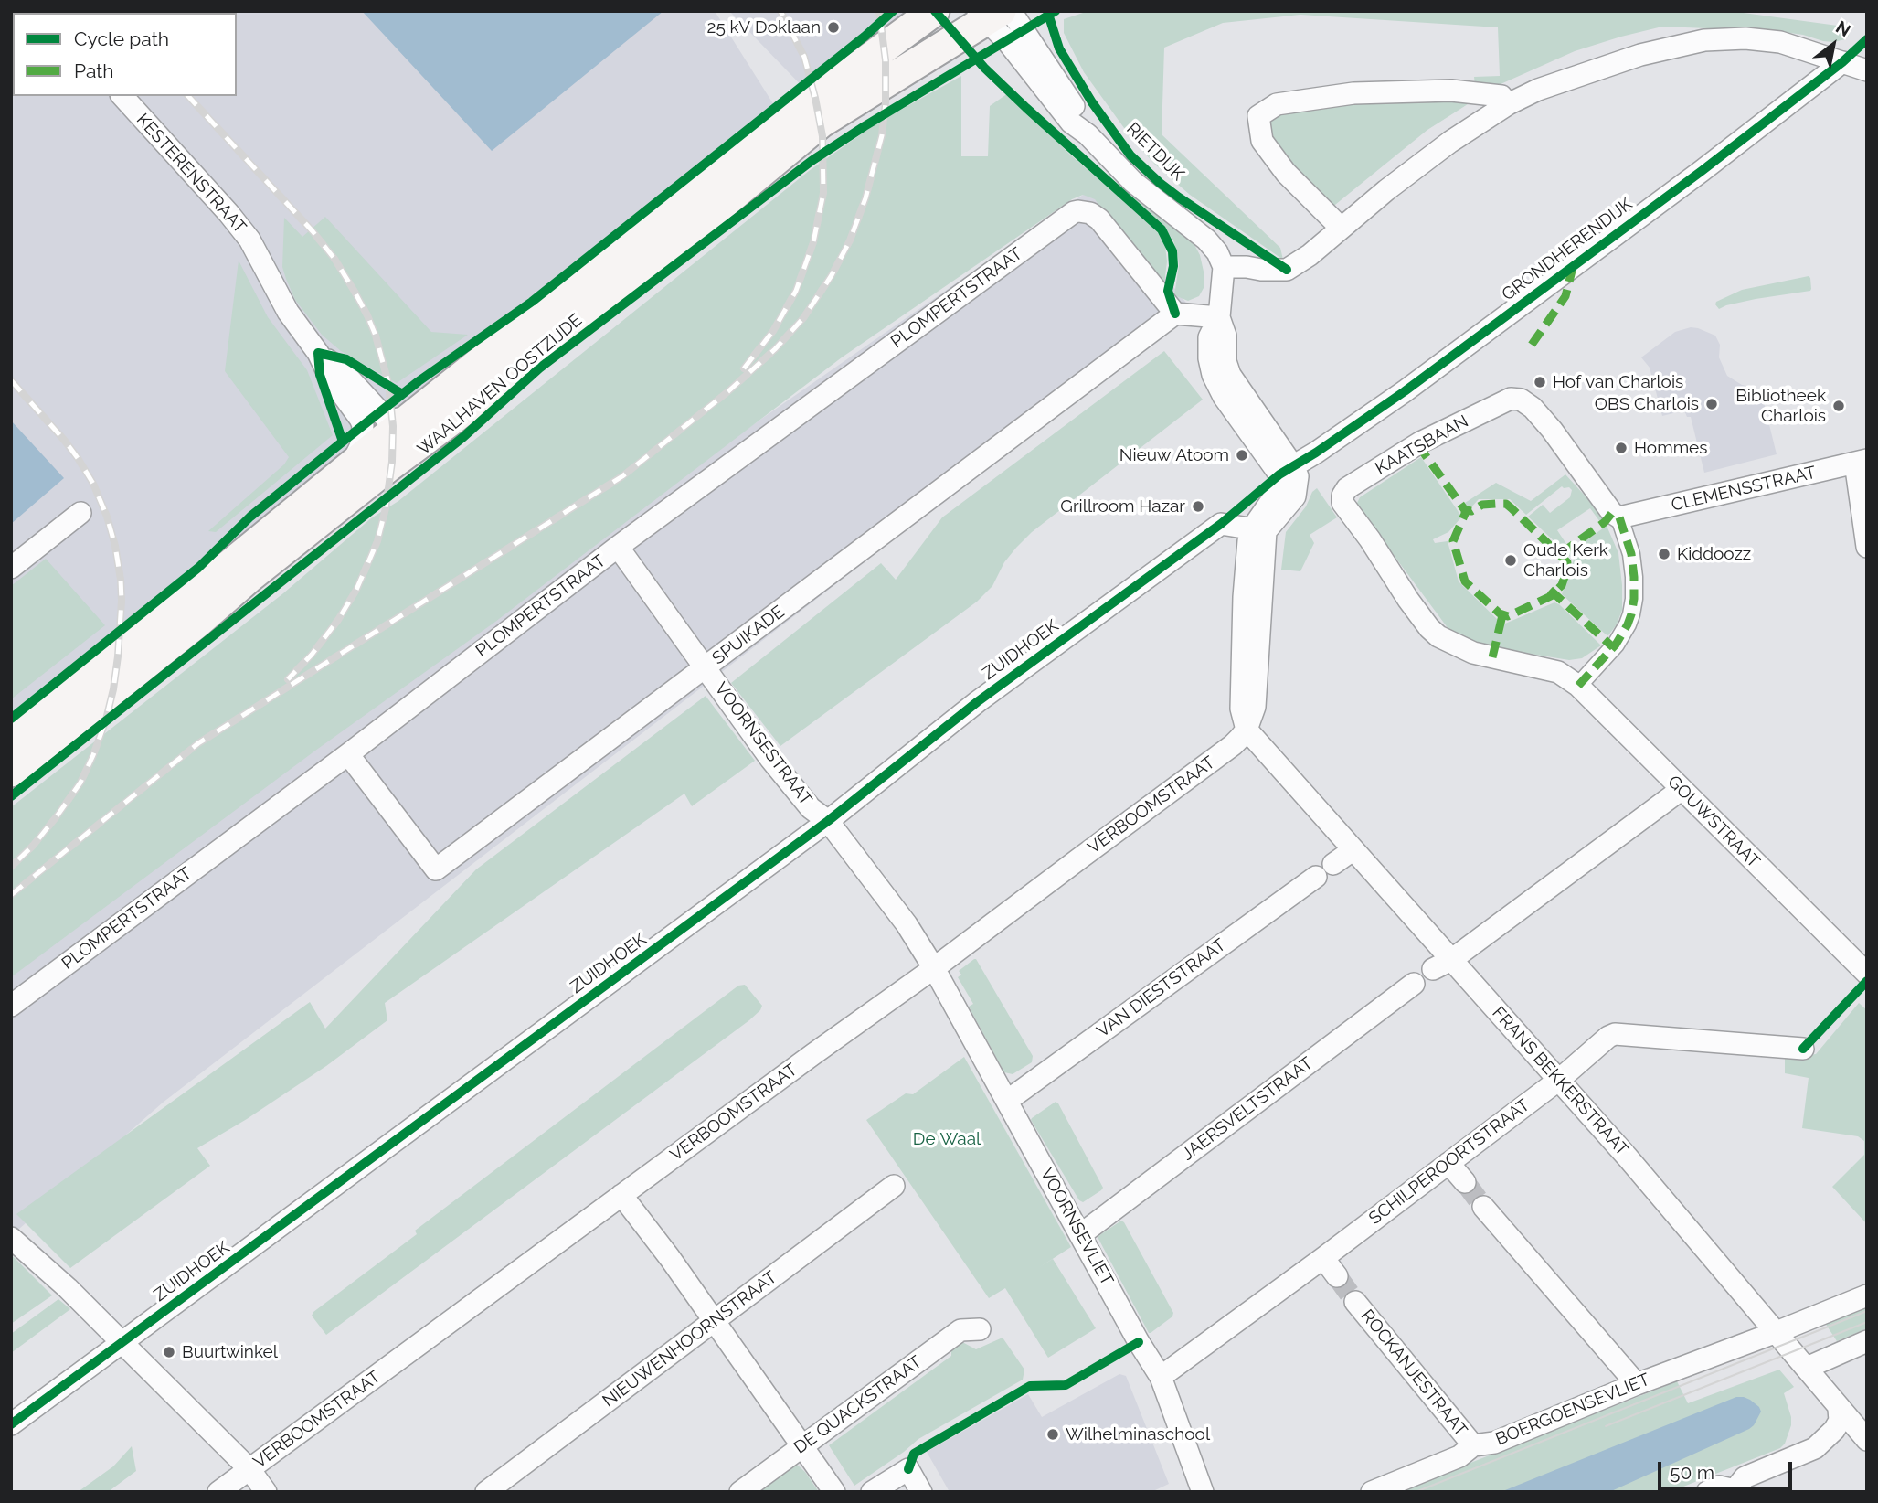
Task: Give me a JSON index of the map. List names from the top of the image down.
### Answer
{
  "streets": {
    "main road": ["WAALHAVEN OOSTZIJDE"],
    "street": [
      "RIETDIJK",
      "KESTERENSTRAAT",
      "GRONDHERENDIJK",
      "PLOMPERTSTRAAT",
      "KAATSBAAN",
      "CLEMENSSTRAAT",
      "SPUIKADE",
      "ZUIDHOEK",
      "VOORNSESTRAAT",
      "VERBOOMSTRAAT",
      "GOUWSTRAAT",
      "VAN DIESTSTRAAT",
      "FRANS BEKKERSTRAAT",
      "JAERSVELTSTRAAT",
      "SCHILPEROORTSTRAAT",
      "VOORNSEVLIET",
      "NIEUWENHOORNSTRAAT",
      "ROCKANJESTRAAT",
      "DE QUACKSTRAAT",
      "BOERGOENSEVLIET"
    ]
  },
  "crossings": [
    ["RIETDIJK", "WAALHAVEN OOSTZIJDE"],
    ["KESTERENSTRAAT", "WAALHAVEN OOSTZIJDE"],
    ["PLOMPERTSTRAAT", "SPUIKADE"],
    ["PLOMPERTSTRAAT", "VOORNSESTRAAT"],
    ["KAATSBAAN", "CLEMENSSTRAAT"],
    ["KAATSBAAN", "GOUWSTRAAT"],
    ["SPUIKADE", "VOORNSESTRAAT"],
    ["ZUIDHOEK", "VOORNSESTRAAT"],
    ["VOORNSESTRAAT", "VERBOOMSTRAAT"],
    ["VOORNSESTRAAT", "VOORNSEVLIET"],
    ["VERBOOMSTRAAT", "FRANS BEKKERSTRAAT"],
    ["VERBOOMSTRAAT", "VOORNSEVLIET"],
    ["VAN DIESTSTRAAT", "VOORNSEVLIET"],
    ["FRANS BEKKERSTRAAT", "SCHILPEROORTSTRAAT"],
    ["FRANS BEKKERSTRAAT", "BOERGOENSEVLIET"],
    ["JAERSVELTSTRAAT", "VOORNSEVLIET"],
    ["SCHILPEROORTSTRAAT", "VOORNSEVLIET"],
    ["ROCKANJESTRAAT", "BOERGOENSEVLIET"]
  ],
  "parks": ["De Waal"],
  "places": [
    "25 kV Doklaan",
    "Hof van Charlois",
    "OBS Charlois",
    "Bibliotheek Charlois",
    "Hommes",
    "Nieuw Atoom",
    "Grillroom Hazar",
    "Kiddoozz",
    "Oude Kerk Charlois",
    "Buurtwinkel",
    "Wilhelminaschool"
  ],
  "legend": ["Cycle path", "Path"],
  "scale_bar": "50 m",
  "north": "top right"
}
